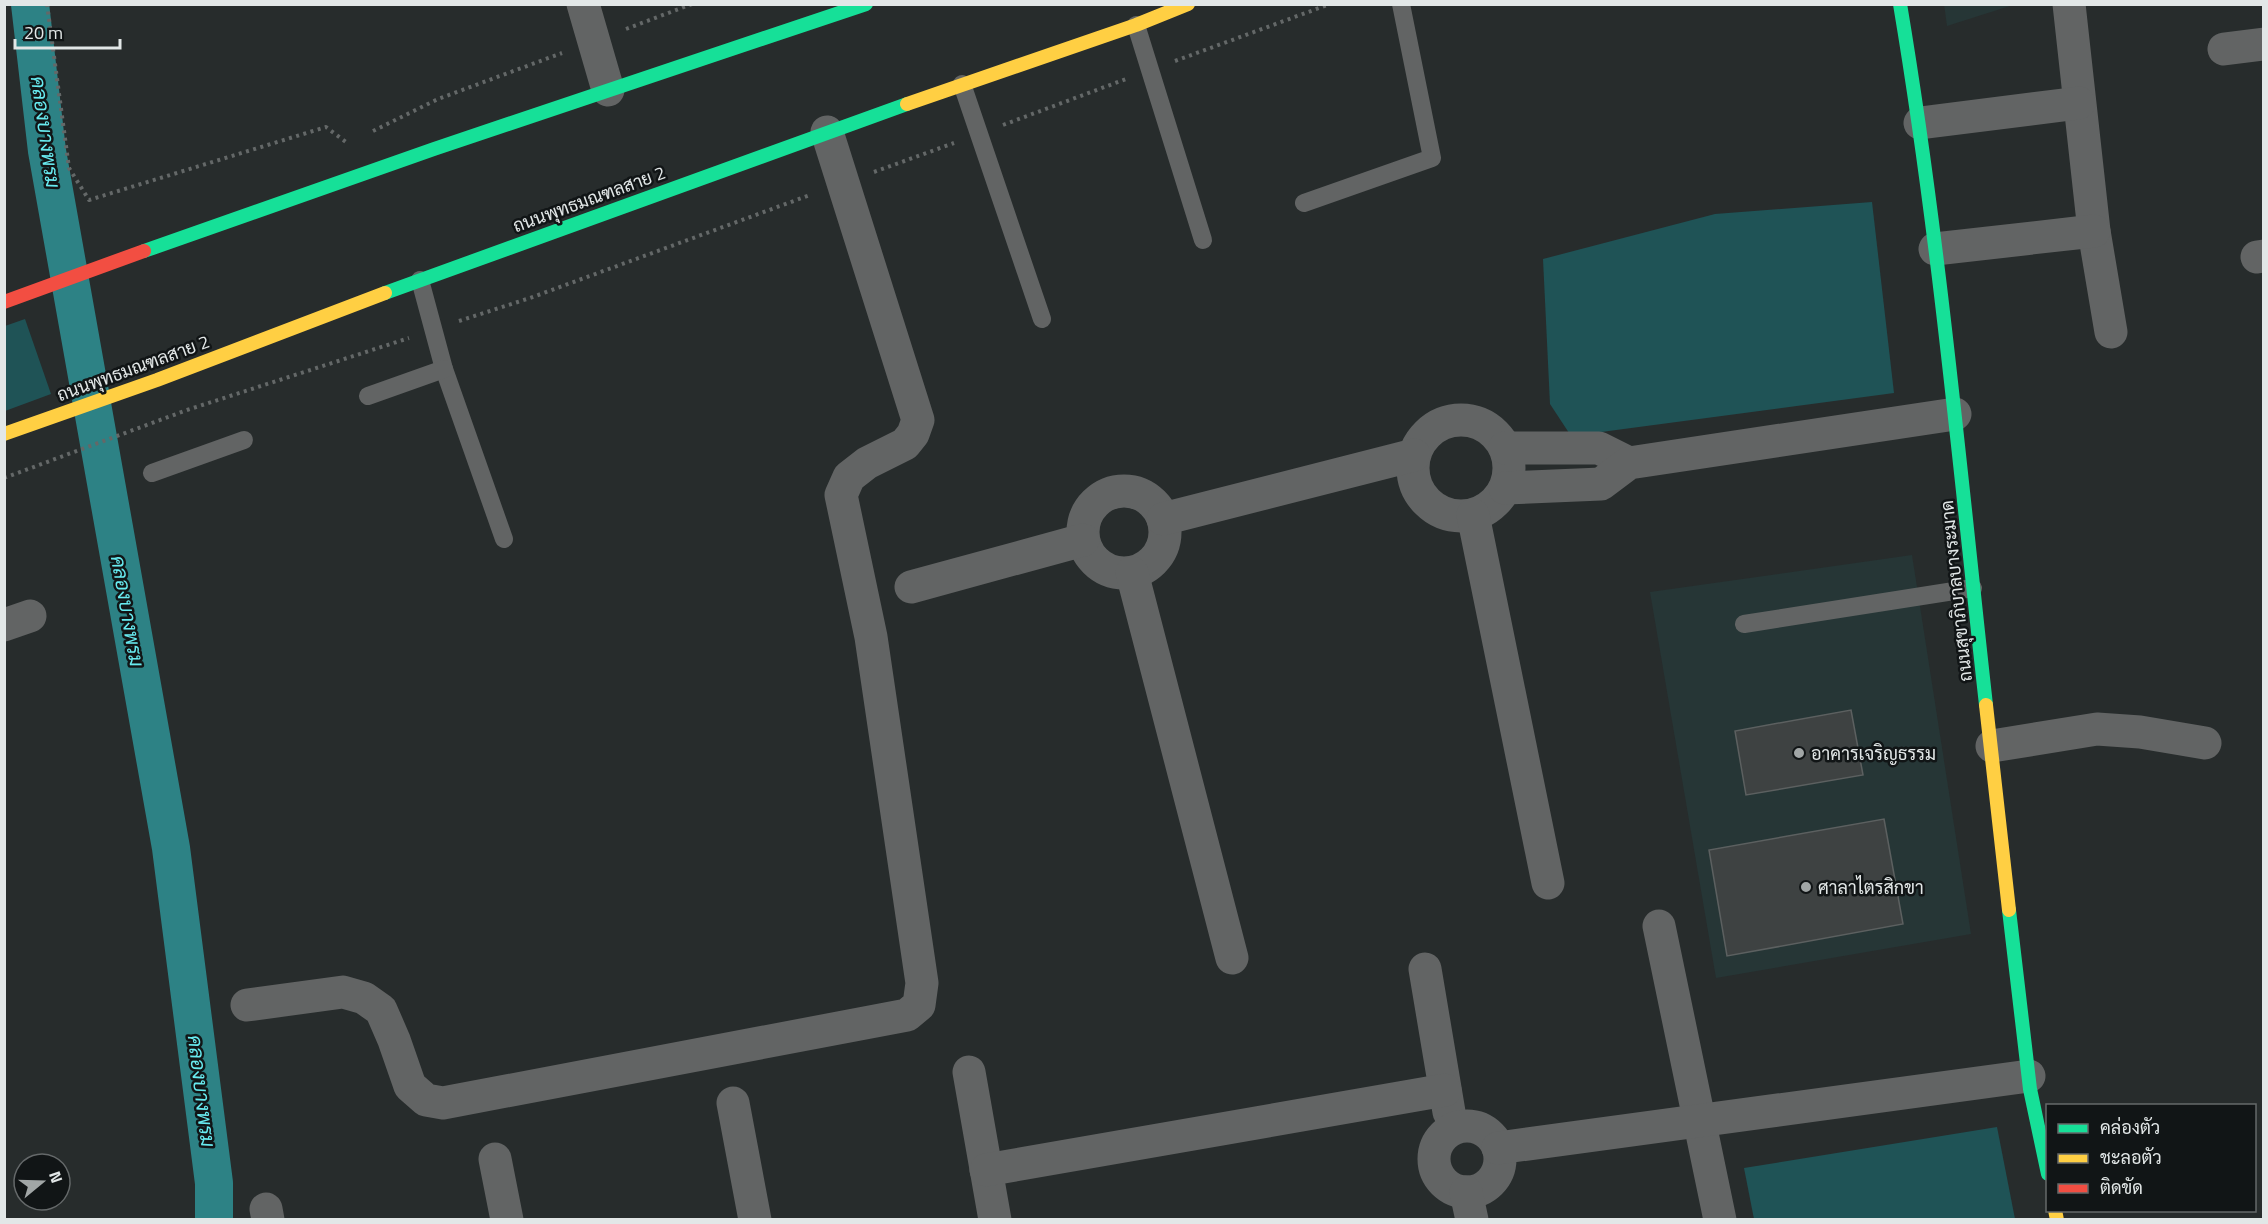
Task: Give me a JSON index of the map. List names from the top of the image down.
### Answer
{
  "streets": {
    "main road": ["ถนนพุทธมณฑลสาย 2", "ถนนสุขาภิบาลบางระมาด"]
  },
  "water": ["คลองบางพรม"],
  "places": ["อาคารเจริญธรรม", "ศาลาไตรสิกขา"],
  "legend": ["คล่องตัว", "ชะลอตัว", "ติดขัด"],
  "scale_bar": "20 m",
  "north": "right"
}
